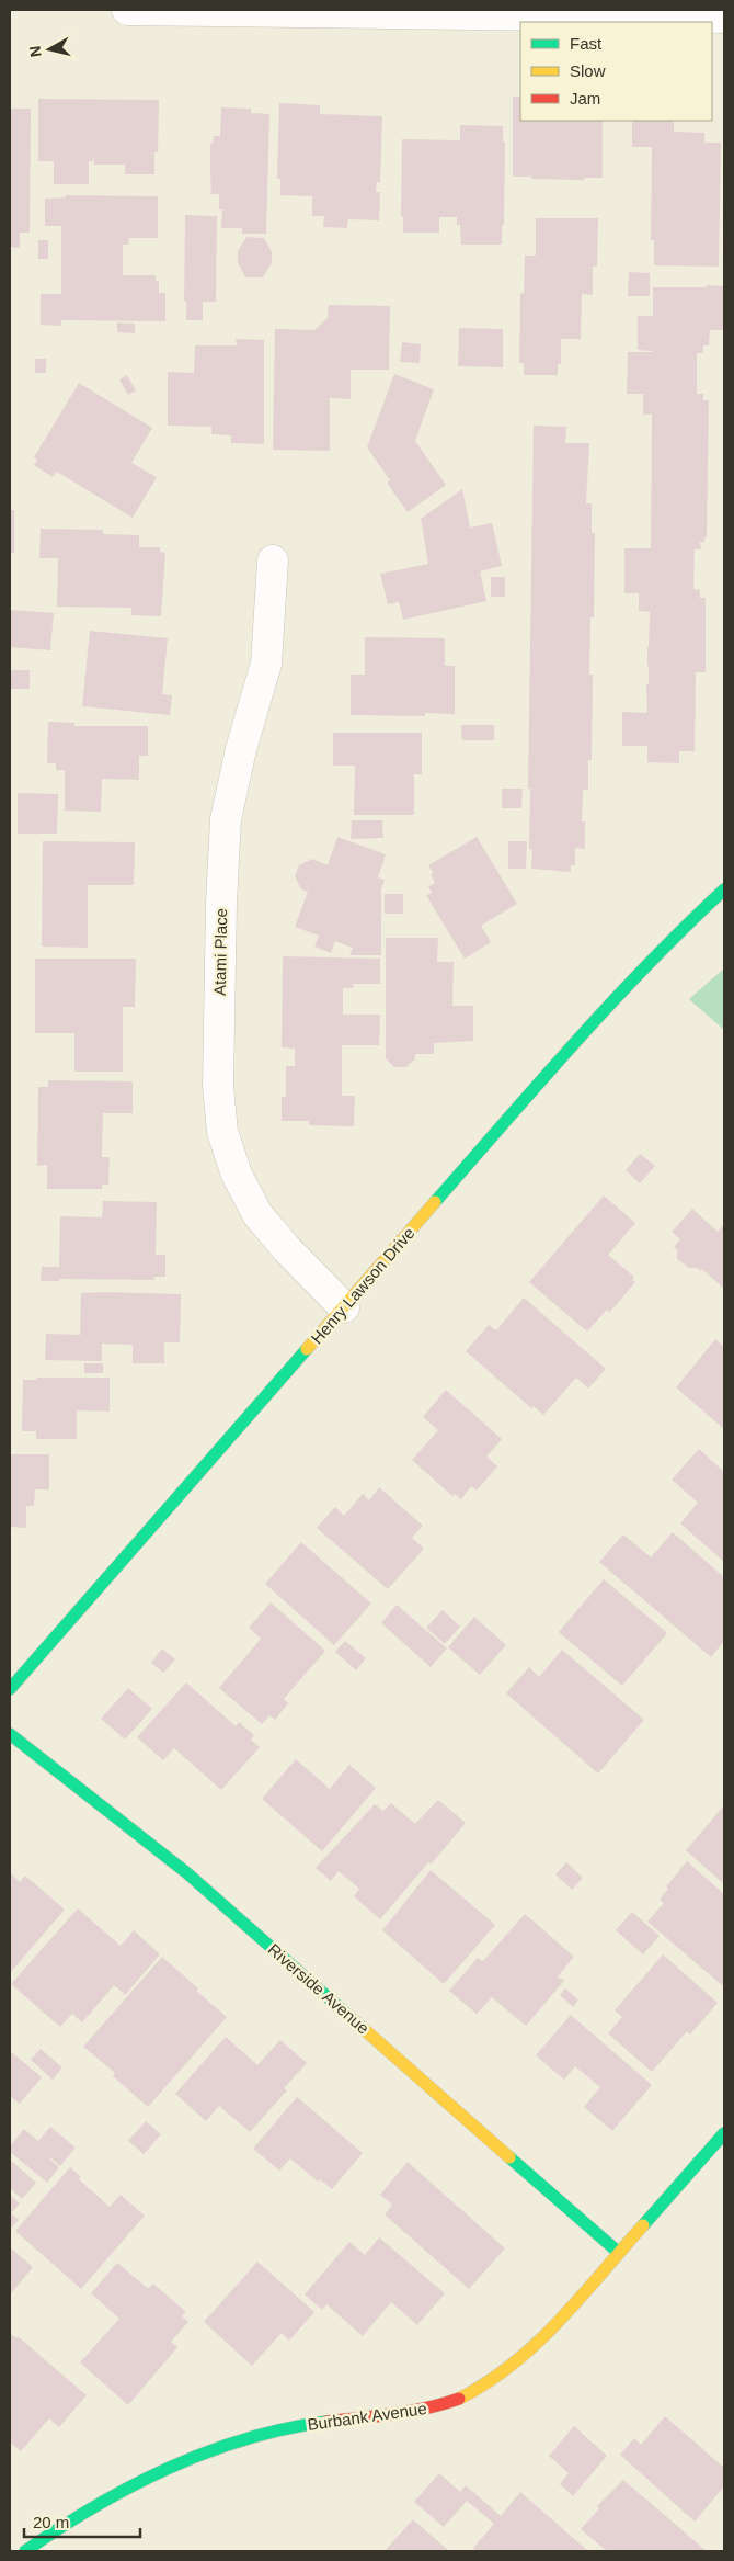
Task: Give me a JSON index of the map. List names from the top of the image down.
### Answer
{
  "streets": {
    "street": [
      "Atami Place",
      "Henry Lawson Drive",
      "Riverside Avenue",
      "Burbank Avenue"
    ]
  },
  "crossings": [
    ["Atami Place", "Henry Lawson Drive"],
    ["Riverside Avenue", "Burbank Avenue"]
  ],
  "legend": ["Fast", "Slow", "Jam"],
  "scale_bar": "20 m",
  "north": "left"
}
